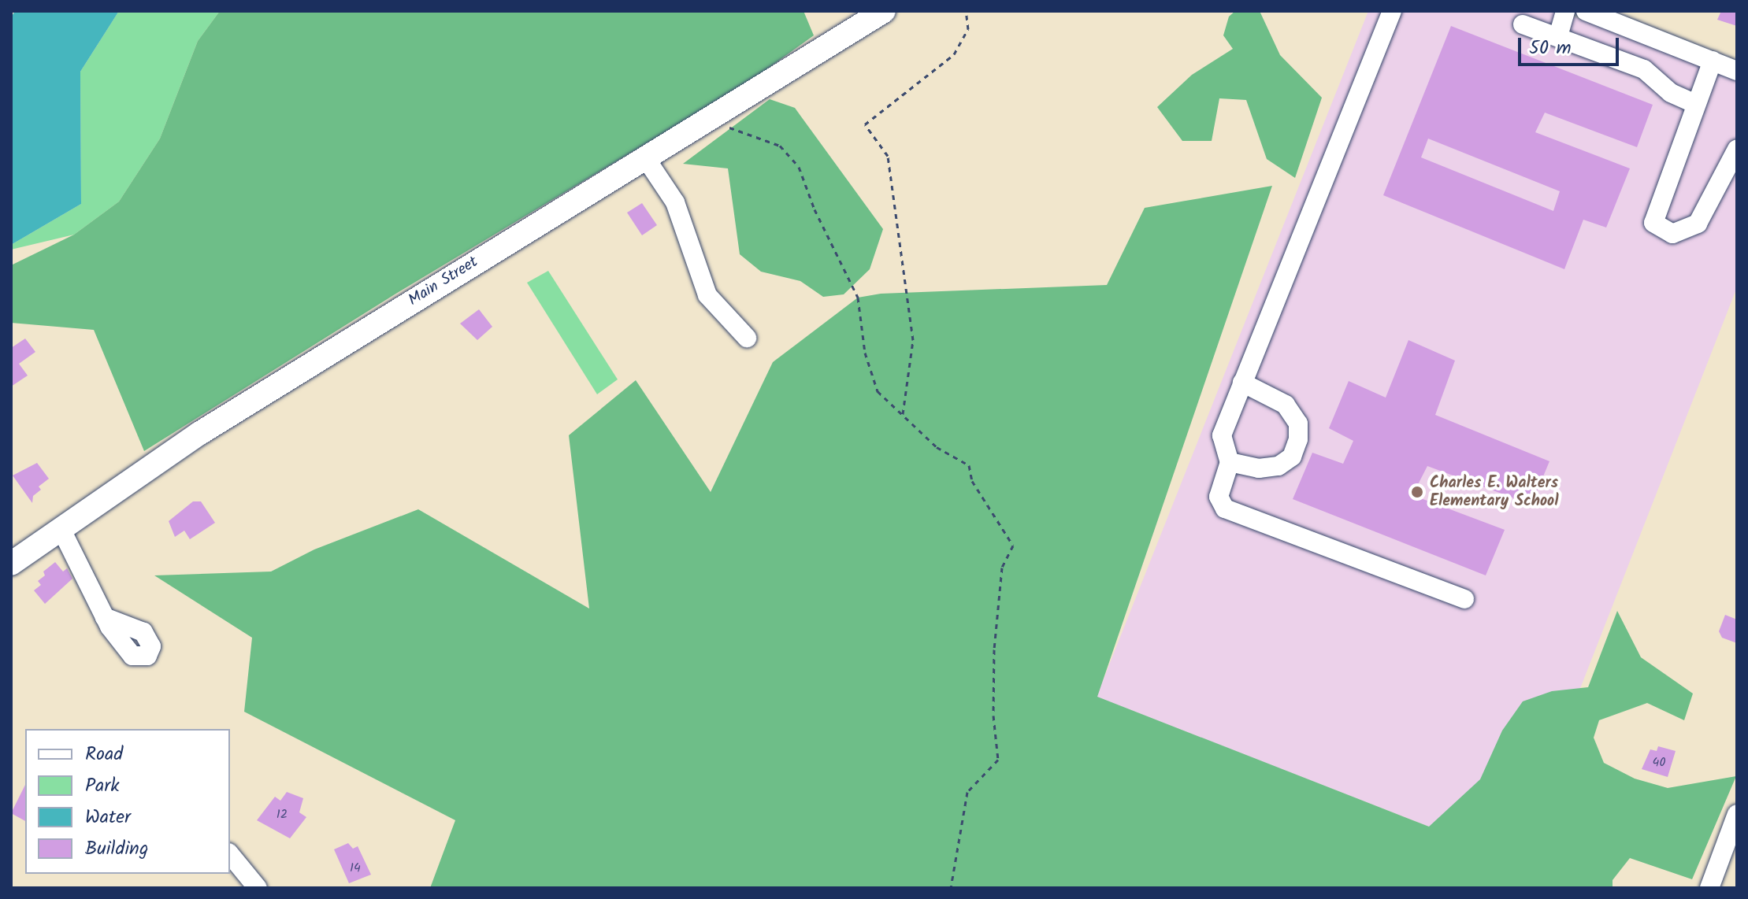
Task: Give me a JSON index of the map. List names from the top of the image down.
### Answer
{
  "streets": {
    "main road": ["Main Street"]
  },
  "places": ["Charles E. Walters Elementary School"],
  "house_numbers": ["40", "12", "14"],
  "legend": [
    "Road",
    "Park",
    "Water",
    "Building"
  ],
  "scale_bar": "50 m"
}
